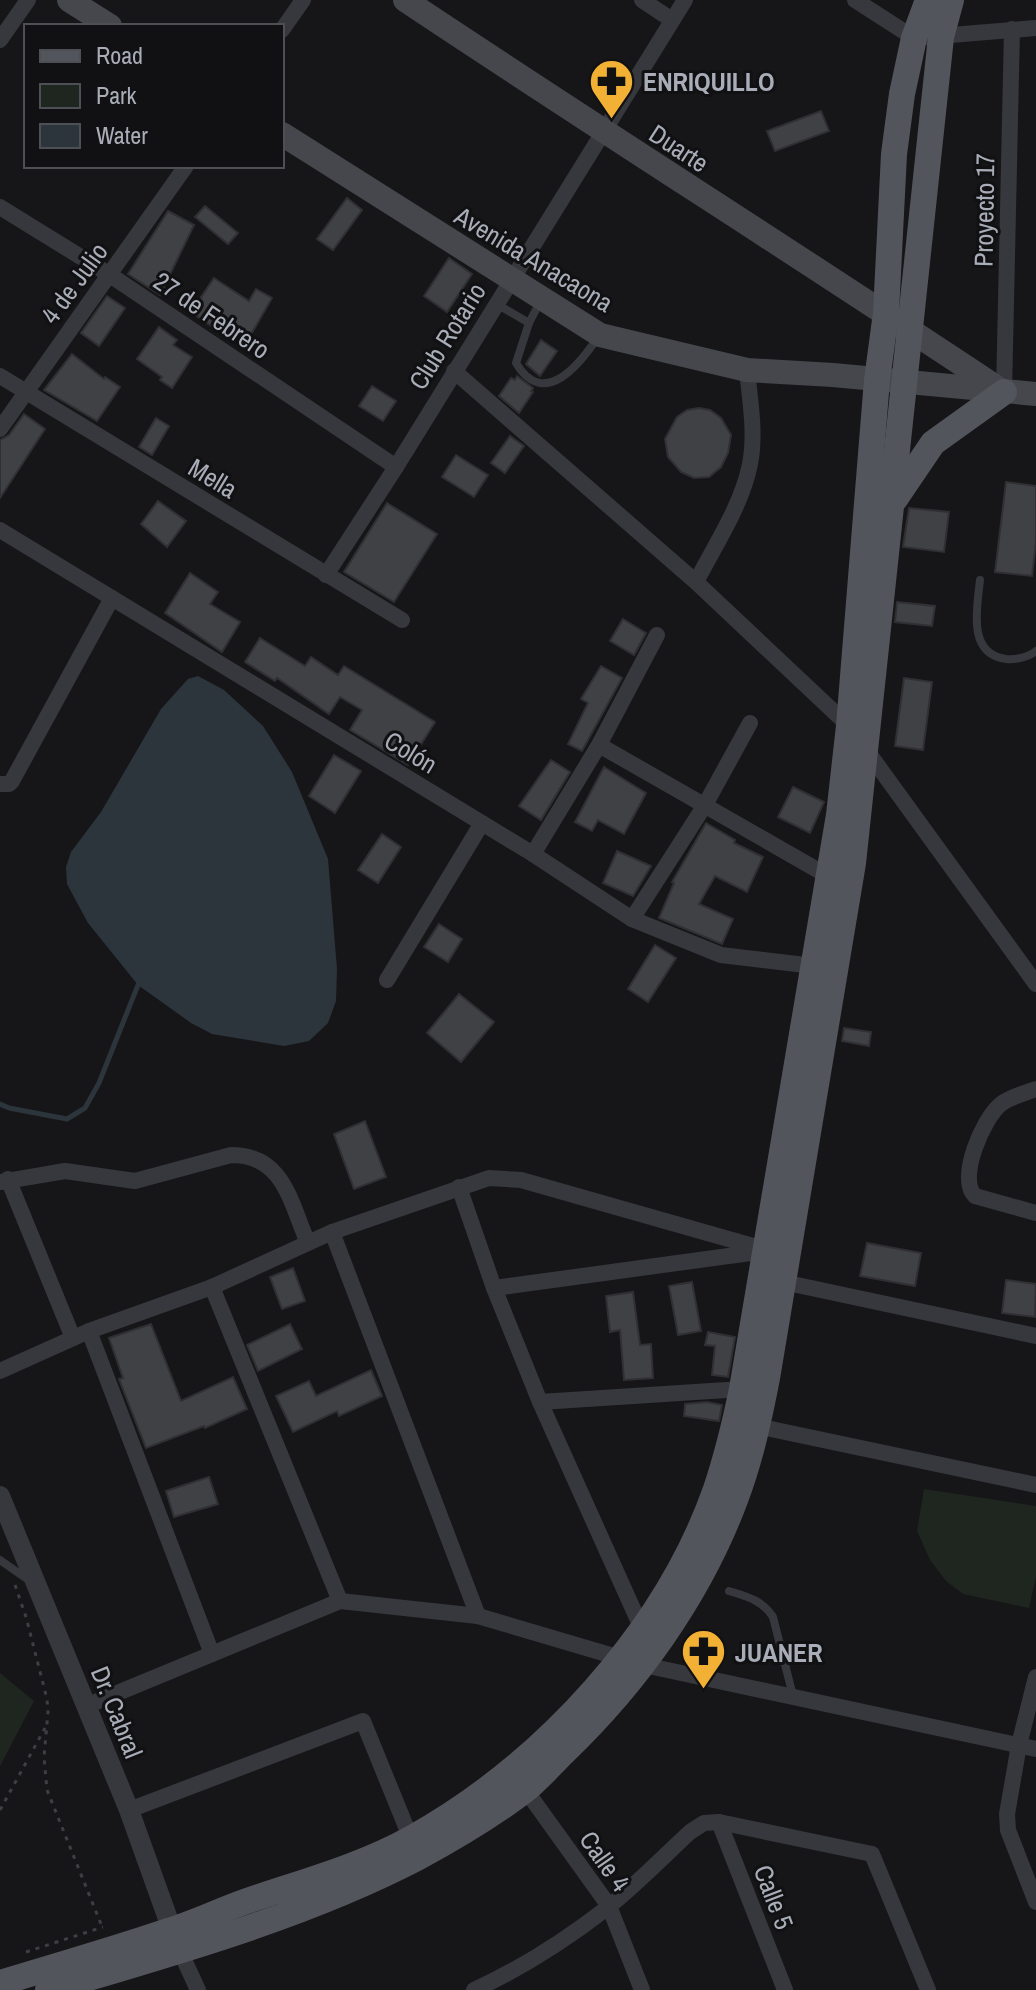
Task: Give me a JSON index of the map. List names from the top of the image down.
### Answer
{
  "streets": {
    "main road": ["Duarte", "Avenida Anacaona"],
    "street": [
      "Proyecto 17",
      "4 de Julio",
      "27 de Febrero",
      "Club Rotario",
      "Mella",
      "Colón",
      "Dr. Cabral",
      "Calle 4",
      "Calle 5"
    ]
  },
  "crossings": [
    ["Duarte", "Proyecto 17"],
    ["Duarte", "Avenida Anacaona"],
    ["Duarte", "Club Rotario"],
    ["Proyecto 17", "Avenida Anacaona"],
    ["Avenida Anacaona", "Club Rotario"],
    ["4 de Julio", "27 de Febrero"],
    ["4 de Julio", "Mella"],
    ["27 de Febrero", "Club Rotario"],
    ["Club Rotario", "Mella"]
  ],
  "places": {
    "pharmacy": ["ENRIQUILLO", "JUANER"]
  },
  "legend": ["Road", "Park", "Water"]
}
